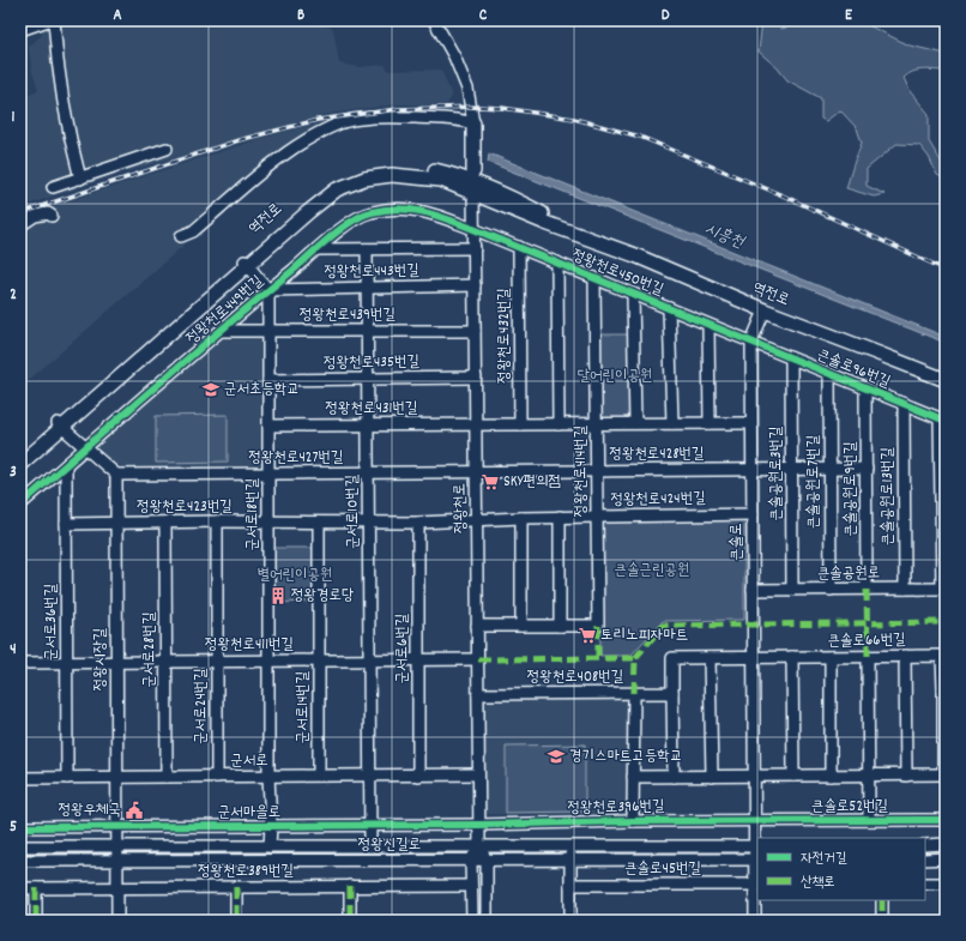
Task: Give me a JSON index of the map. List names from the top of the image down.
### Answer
{
  "streets": {
    "main road": ["역전로"],
    "street": [
      "정왕천로443번길",
      "정왕천로450번길",
      "정왕천로449번길",
      "정왕천로439번길",
      "정왕천로432번길",
      "정왕천로435번길",
      "큰솔로96번길",
      "정왕천로431번길",
      "정왕천로428번길",
      "정왕천로427번길",
      "정왕천로414번길",
      "큰솔공원로3번길",
      "큰솔공원로7번길",
      "큰솔공원로9번길",
      "큰솔공원로13번길",
      "정왕천로424번길",
      "정왕천로423번길",
      "정왕천로",
      "군서로10번길",
      "군서로18번길",
      "큰솔로",
      "큰솔공원로",
      "군서로36번길",
      "큰솔로66번길",
      "정왕천로411번길",
      "군서로6번길",
      "군서로28번길",
      "정왕시장길",
      "정왕천로408번길",
      "군서로24번길",
      "군서로14번길",
      "군서로",
      "큰솔로52번길",
      "정왕천로396번길",
      "군서마을로",
      "정왕신길로",
      "큰솔로45번길",
      "정왕천로389번길"
    ]
  },
  "crossings": [
    ["역전로", "정왕천로"],
    ["역전로", "큰솔로"],
    ["정왕천로443번길", "정왕천로449번길"],
    ["정왕천로443번길", "정왕천로"],
    ["정왕천로443번길", "군서로10번길"],
    ["정왕천로443번길", "군서로18번길"],
    ["정왕천로450번길", "정왕천로449번길"],
    ["정왕천로450번길", "정왕천로432번길"],
    ["정왕천로450번길", "큰솔로96번길"],
    ["정왕천로450번길", "정왕천로414번길"],
    ["정왕천로450번길", "정왕천로"],
    ["정왕천로450번길", "큰솔로"],
    ["정왕천로449번길", "정왕천로439번길"],
    ["정왕천로449번길", "정왕천로"],
    ["정왕천로449번길", "군서로18번길"],
    ["정왕천로449번길", "군서로36번길"],
    ["정왕천로439번길", "정왕천로"],
    ["정왕천로439번길", "군서로10번길"],
    ["정왕천로439번길", "군서로18번길"],
    ["정왕천로435번길", "정왕천로"],
    ["정왕천로435번길", "군서로10번길"],
    ["정왕천로435번길", "군서로18번길"],
    ["큰솔로96번길", "큰솔공원로3번길"],
    ["큰솔로96번길", "큰솔공원로7번길"],
    ["큰솔로96번길", "큰솔공원로9번길"],
    ["큰솔로96번길", "큰솔공원로13번길"],
    ["큰솔로96번길", "큰솔로"],
    ["정왕천로431번길", "정왕천로"],
    ["정왕천로431번길", "군서로10번길"],
    ["정왕천로431번길", "군서로18번길"],
    ["정왕천로428번길", "정왕천로427번길"],
    ["정왕천로428번길", "정왕천로414번길"],
    ["정왕천로428번길", "큰솔공원로3번길"],
    ["정왕천로428번길", "큰솔공원로7번길"],
    ["정왕천로428번길", "큰솔공원로9번길"],
    ["정왕천로428번길", "정왕천로"],
    ["정왕천로428번길", "큰솔로"],
    ["정왕천로427번길", "정왕천로"],
    ["정왕천로427번길", "군서로10번길"],
    ["정왕천로427번길", "군서로18번길"],
    ["정왕천로427번길", "정왕시장길"],
    ["정왕천로414번길", "정왕천로424번길"],
    ["정왕천로414번길", "정왕천로"],
    ["큰솔공원로3번길", "큰솔공원로"],
    ["큰솔공원로7번길", "큰솔공원로"],
    ["큰솔공원로9번길", "큰솔공원로"],
    ["큰솔공원로13번길", "큰솔공원로"],
    ["정왕천로424번길", "정왕천로423번길"],
    ["정왕천로424번길", "정왕천로"],
    ["정왕천로424번길", "큰솔로"],
    ["정왕천로423번길", "정왕천로"],
    ["정왕천로423번길", "군서로10번길"],
    ["정왕천로423번길", "군서로18번길"],
    ["정왕천로423번길", "군서로36번길"],
    ["정왕천로423번길", "군서로6번길"],
    ["정왕천로423번길", "군서로28번길"],
    ["정왕천로423번길", "정왕시장길"],
    ["정왕천로423번길", "군서로24번길"],
    ["정왕천로423번길", "군서로14번길"],
    ["정왕천로", "정왕천로411번길"],
    ["정왕천로", "정왕천로408번길"],
    ["정왕천로", "군서로"],
    ["정왕천로", "정왕천로396번길"],
    ["정왕천로", "군서마을로"],
    ["정왕천로", "정왕신길로"],
    ["군서로10번길", "정왕천로411번길"],
    ["군서로10번길", "군서로"],
    ["군서로18번길", "정왕천로411번길"],
    ["군서로18번길", "군서로"],
    ["군서로18번길", "군서마을로"],
    ["큰솔로", "큰솔공원로"],
    ["큰솔로", "큰솔로66번길"],
    ["큰솔로", "큰솔로52번길"],
    ["큰솔로", "정왕천로396번길"],
    ["큰솔로", "정왕신길로"],
    ["큰솔로", "큰솔로45번길"],
    ["군서로36번길", "정왕천로411번길"],
    ["군서로36번길", "군서로"],
    ["정왕천로411번길", "군서로6번길"],
    ["정왕천로411번길", "군서로28번길"],
    ["정왕천로411번길", "정왕시장길"],
    ["정왕천로411번길", "군서로24번길"],
    ["정왕천로411번길", "군서로14번길"],
    ["군서로6번길", "군서로"],
    ["군서로28번길", "군서로"],
    ["정왕시장길", "군서로"],
    ["정왕시장길", "군서마을로"],
    ["정왕시장길", "정왕신길로"],
    ["정왕시장길", "정왕천로389번길"],
    ["정왕천로408번길", "정왕천로396번길"],
    ["군서로24번길", "군서로"],
    ["군서로14번길", "군서로"],
    ["군서로", "군서마을로"],
    ["큰솔로52번길", "정왕천로396번길"],
    ["정왕천로396번길", "군서마을로"],
    ["군서마을로", "정왕신길로"]
  ],
  "water": ["시흥천"],
  "parks": ["달어린이공원", "큰솔근린공원", "별어린이공원"],
  "places": {
    "school or university": ["군서초등학교", "경기스마트고등학교"],
    "supermarket": ["SKY편의점", "토리노피자마트"],
    "building": ["정왕경로당"],
    "public building": ["정왕우체국"]
  },
  "legend": ["자전거길", "산책로"],
  "grid": {
    "columns": [
      "A",
      "B",
      "C",
      "D",
      "E"
    ],
    "rows": [
      "1",
      "2",
      "3",
      "4",
      "5"
    ]
  }
}
